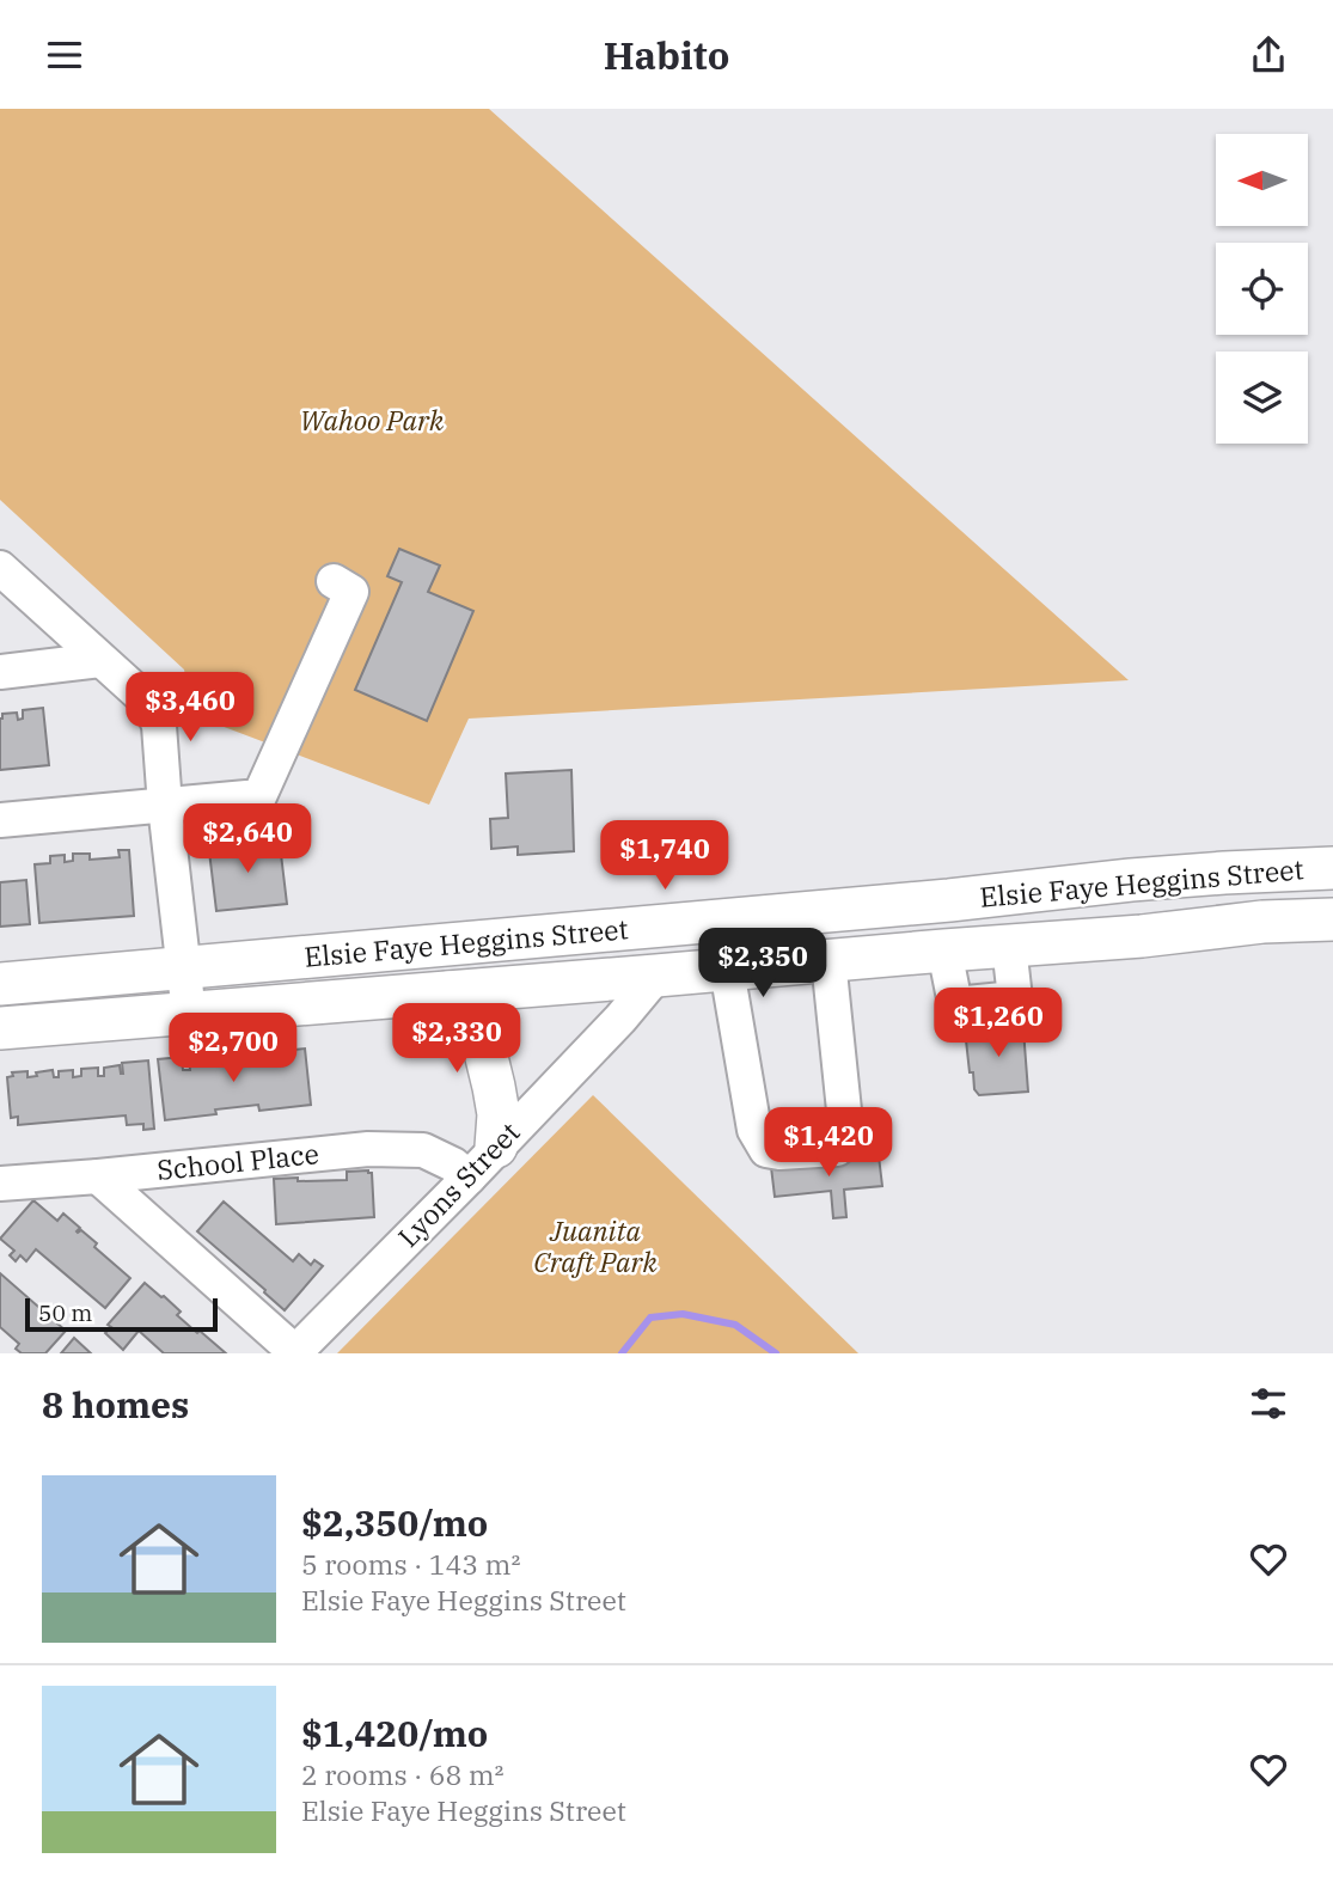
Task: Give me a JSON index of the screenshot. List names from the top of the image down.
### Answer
{
  "streets": {
    "main road": ["Elsie Faye Heggins Street"],
    "street": ["School Place", "Lyons Street"]
  },
  "crossings": [
    ["Elsie Faye Heggins Street", "Lyons Street"],
    ["School Place", "Lyons Street"]
  ],
  "parks": ["Wahoo Park", "Juanita Craft Park"],
  "scale_bar": "50 m",
  "north": "left",
  "page": {
    "header": "Habito",
    "price": [
      "$3,460",
      "$2,640",
      "$1,740",
      "$2,350",
      "$1,260",
      "$2,330",
      "$2,700",
      "$1,420"
    ],
    "scale": "50 m",
    "heading": "8 homes",
    "list": [
      {
        "name": "$2,350/mo",
        "note": "5 rooms · 143 m² · Elsie Faye Heggins Street"
      },
      {
        "name": "$1,420/mo",
        "note": "2 rooms · 68 m² · Elsie Faye Heggins Street"
      }
    ]
  }
}
